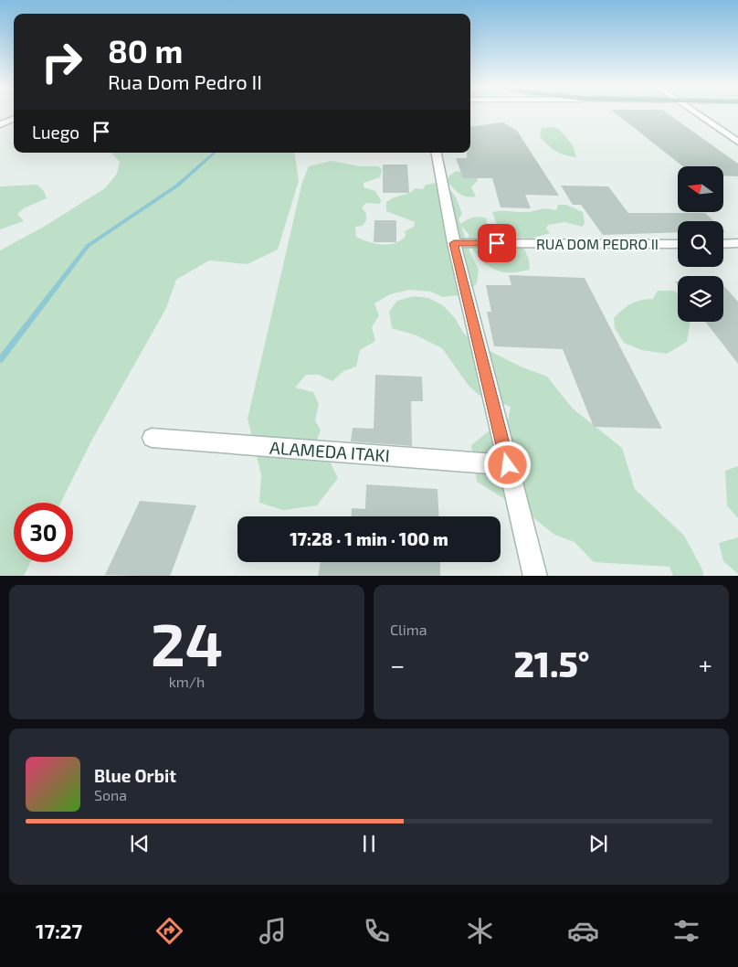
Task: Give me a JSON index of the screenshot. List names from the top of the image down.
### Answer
{
  "streets": {
    "street": ["RUA DOM PEDRO II", "ALAMEDA ITAKI"]
  },
  "north": "left",
  "page": {
    "turn": ["80 m", "Rua Dom Pedro II"],
    "then": "Luego",
    "limit": "30",
    "trip": "17:28 · 1 min · 100 m",
    "tile": [
      ["24", "km/h"],
      "Clima"
    ],
    "heat": ["−", "21.5°", "+"],
    "song": ["Blue Orbit", "Sona"],
    "tabs": "17:27"
  }
}
